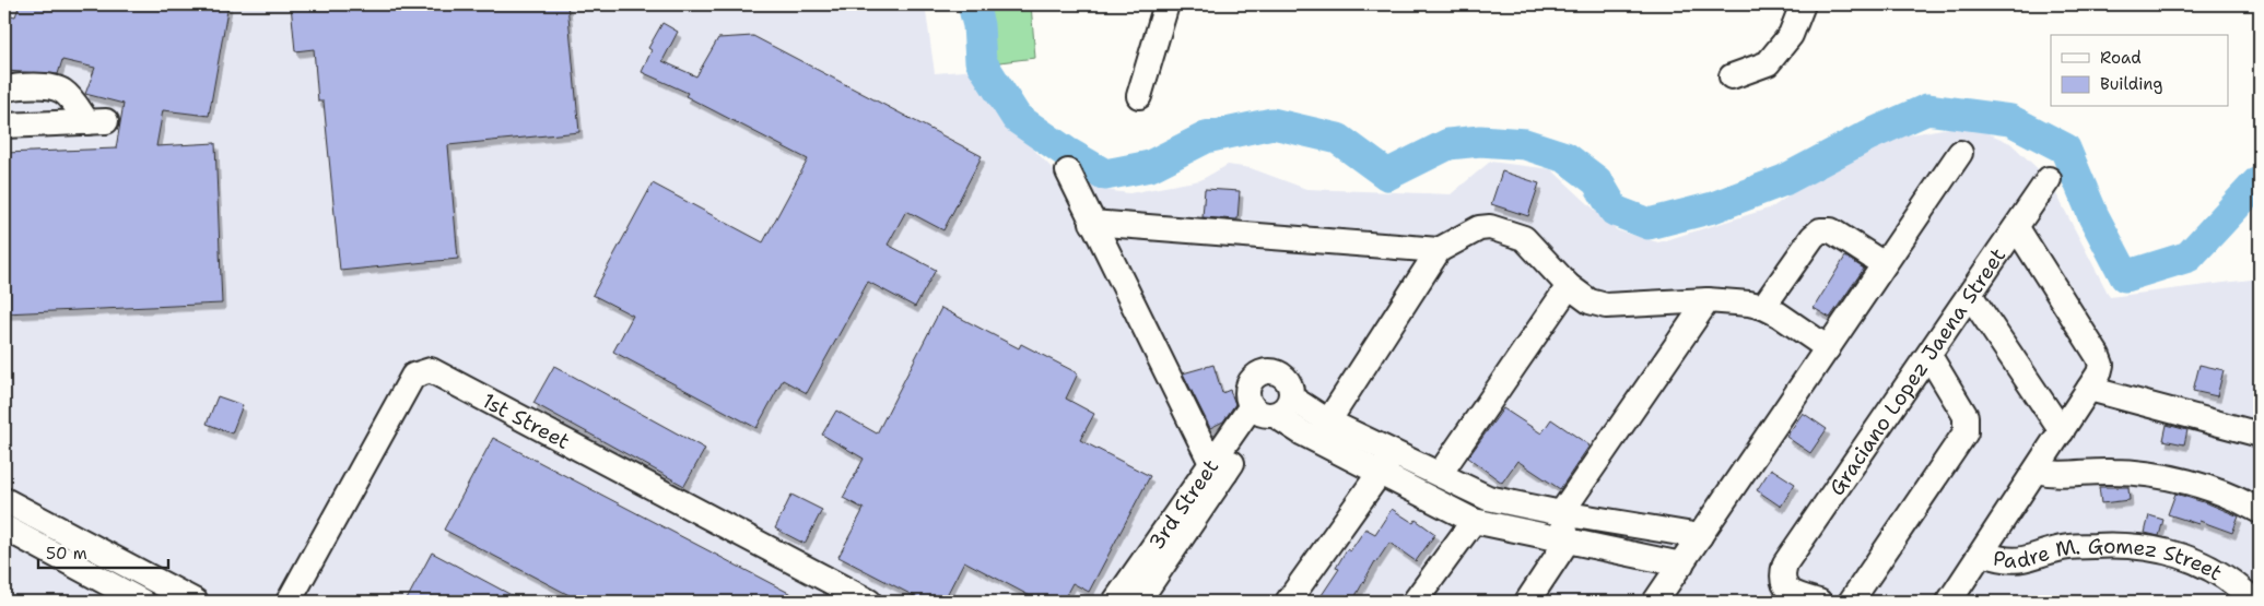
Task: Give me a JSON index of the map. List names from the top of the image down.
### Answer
{
  "streets": {
    "street": [
      "Graciano Lopez Jaena Street",
      "1st Street",
      "3rd Street",
      "Padre M. Gomez Street"
    ]
  },
  "legend": ["Road", "Building"],
  "scale_bar": "50 m"
}
